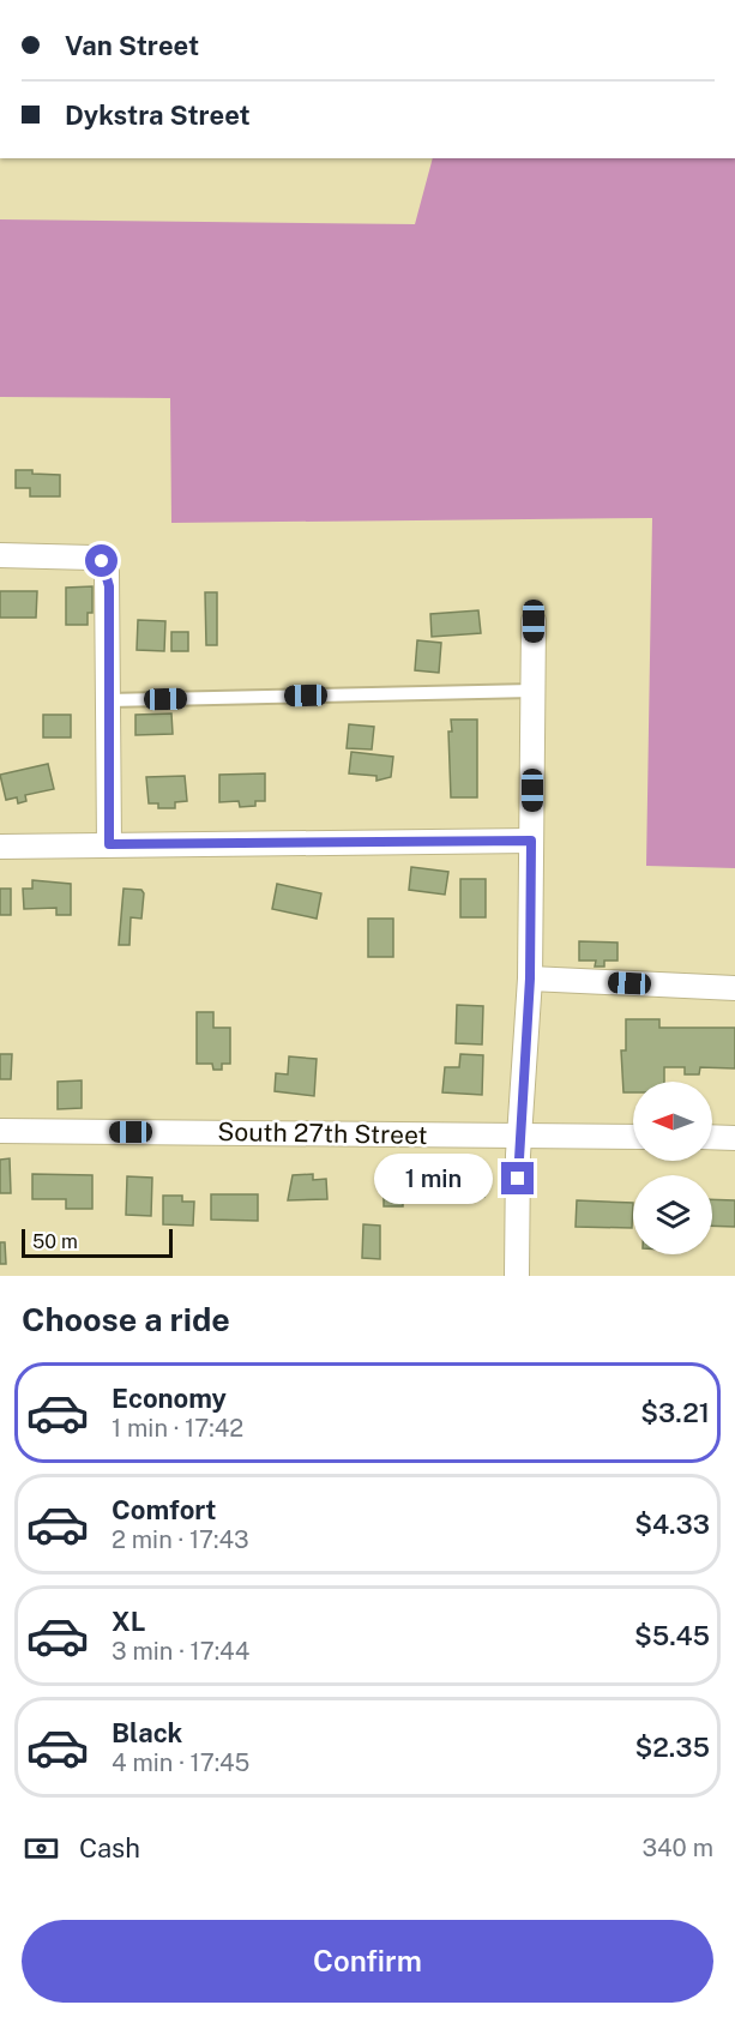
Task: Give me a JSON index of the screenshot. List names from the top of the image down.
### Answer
{
  "streets": {
    "street": ["South 27th Street"]
  },
  "scale_bar": "50 m",
  "north": "left",
  "page": {
    "banner": ["Van Street", "Dykstra Street"],
    "bubble": "1 min",
    "scale": "50 m",
    "heading": "Choose a ride",
    "list": [
      {
        "name": "Economy",
        "note": "1 min · 17:42",
        "value": "$3.21"
      },
      {
        "name": "Comfort",
        "note": "2 min · 17:43",
        "value": "$4.33"
      },
      {
        "name": "XL",
        "note": "3 min · 17:44",
        "value": "$5.45"
      },
      {
        "name": "Black",
        "note": "4 min · 17:45",
        "value": "$2.35"
      }
    ],
    "pay": ["Cash", "340 m"],
    "buttons": "Confirm"
  }
}
